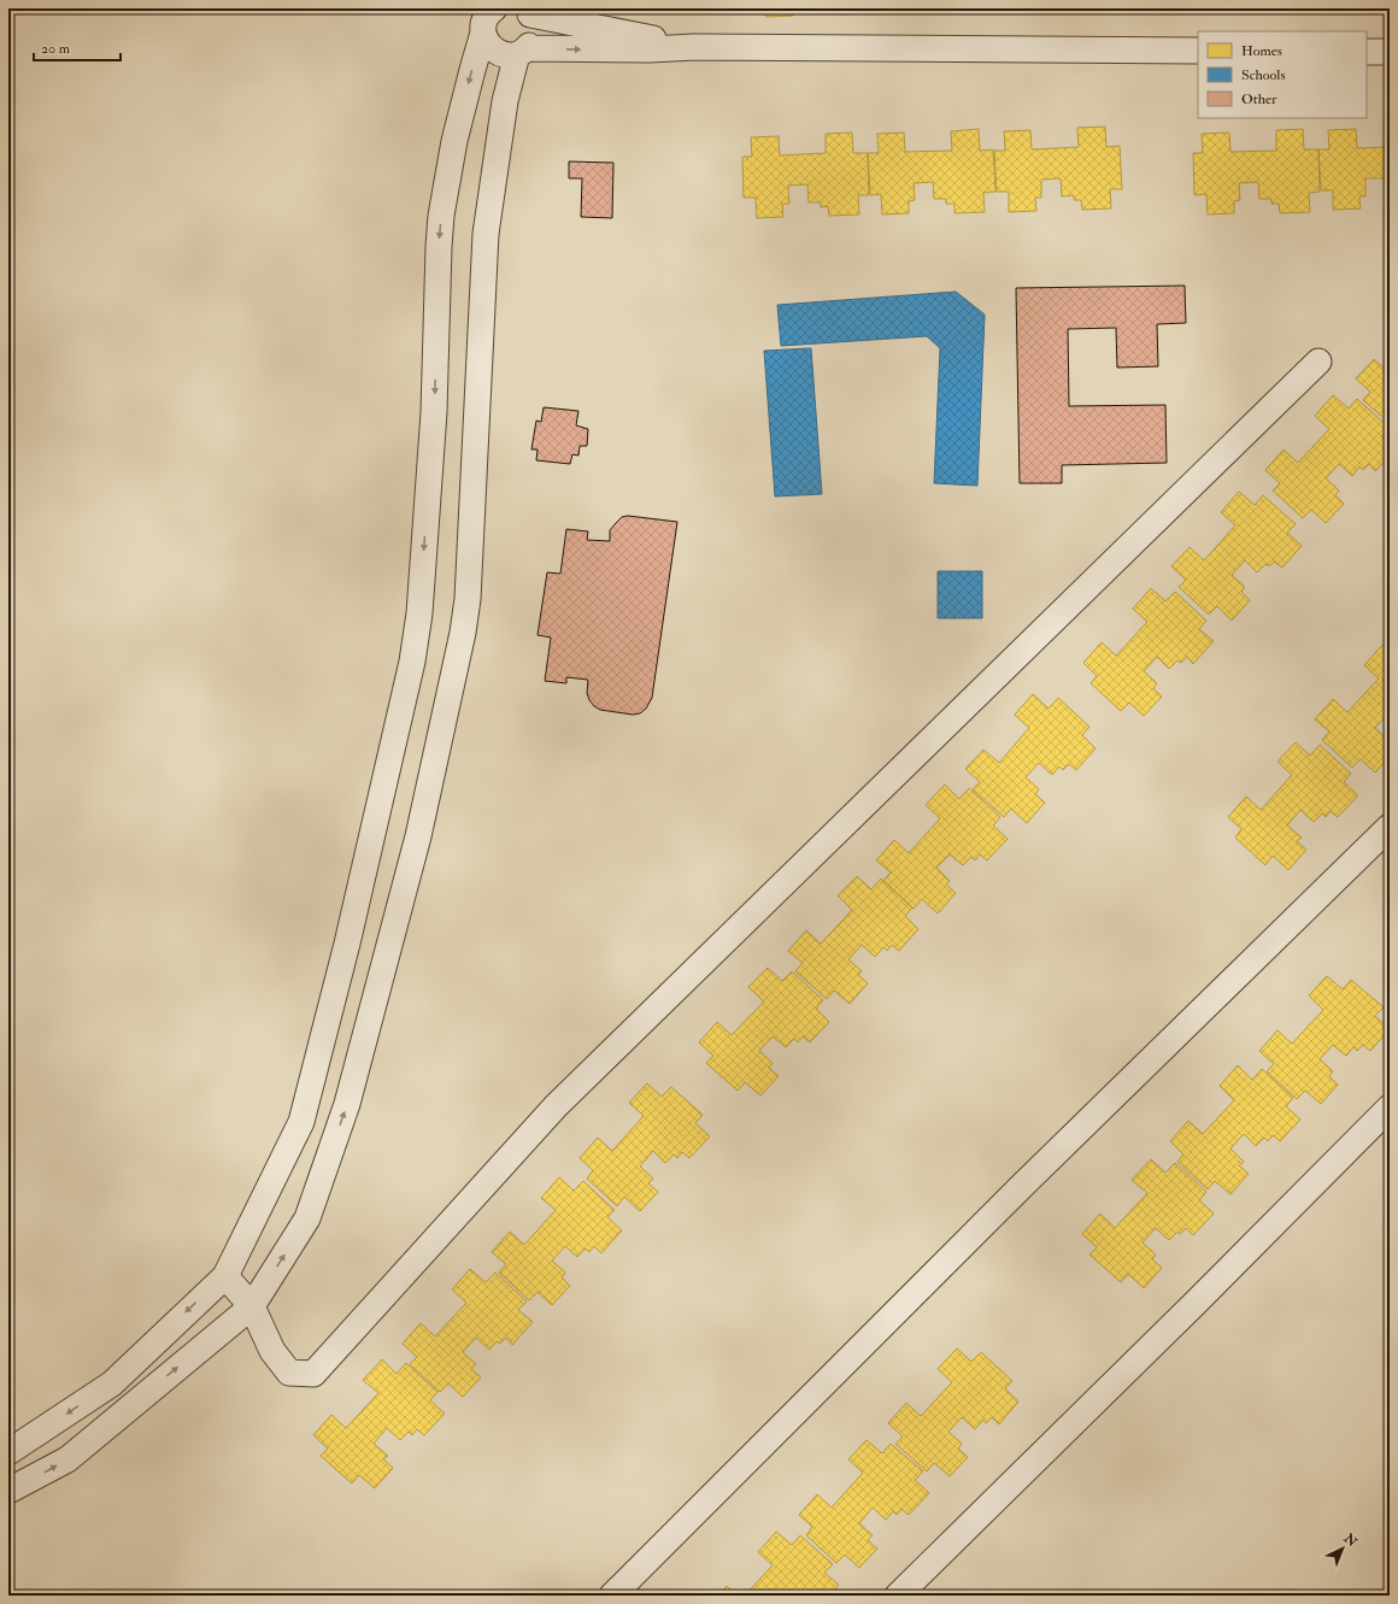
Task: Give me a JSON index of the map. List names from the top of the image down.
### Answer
{
  "legend": ["Homes", "Schools", "Other"],
  "scale_bar": "20 m",
  "north": "top right"
}
